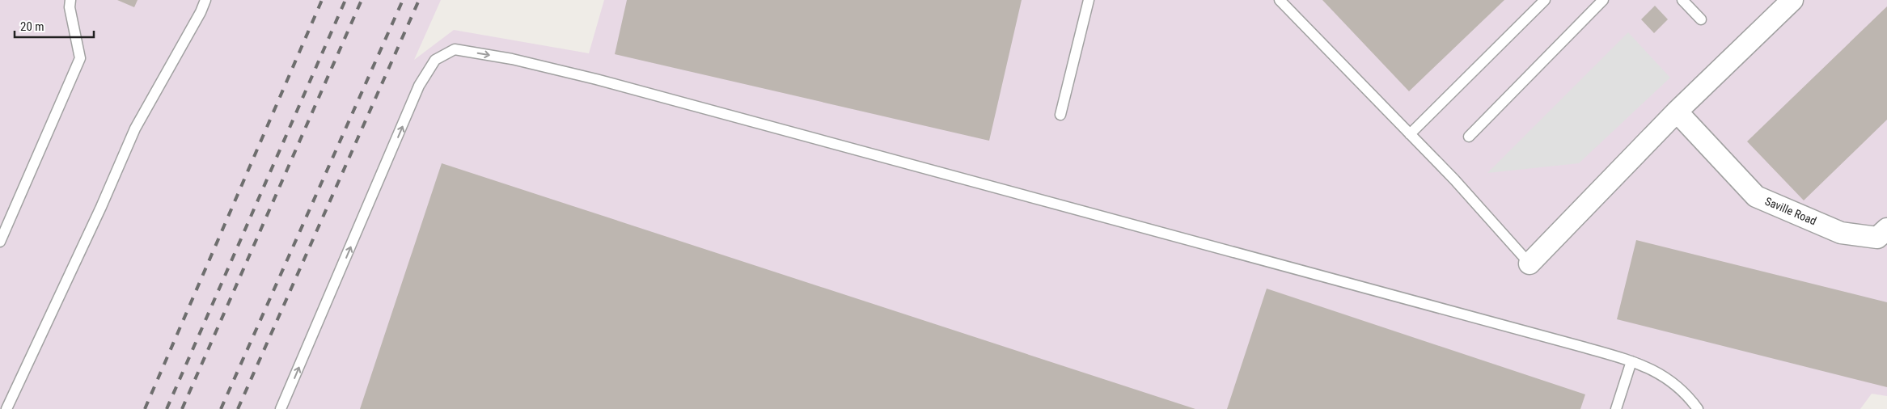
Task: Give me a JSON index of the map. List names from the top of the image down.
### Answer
{
  "streets": {
    "street": ["Saville Road"]
  },
  "scale_bar": "20 m"
}
